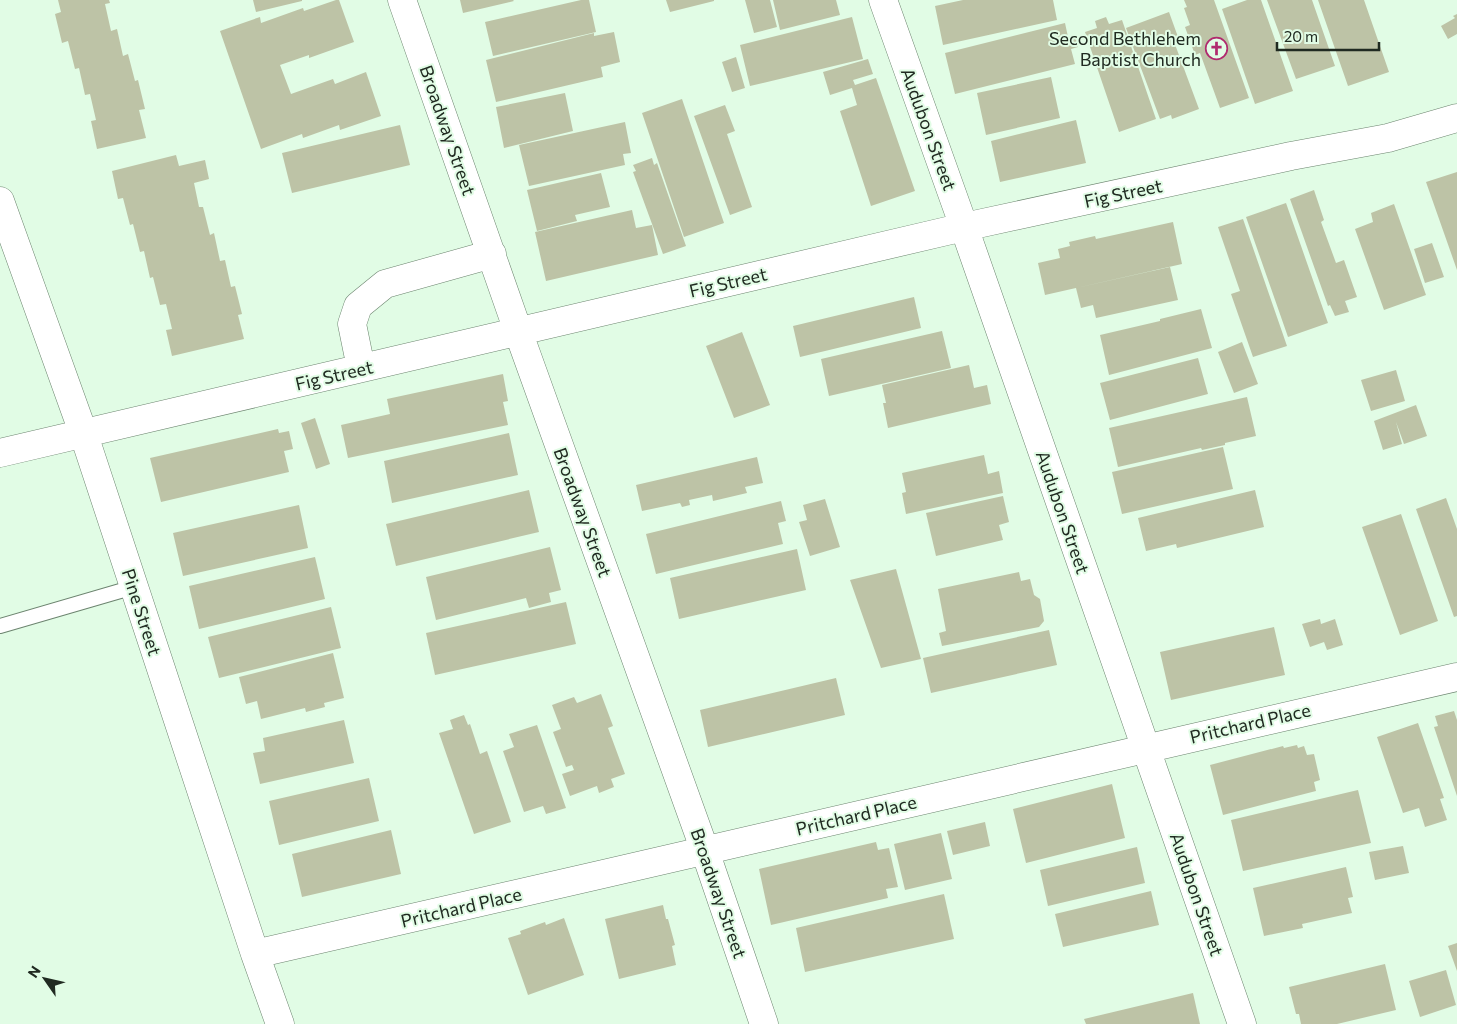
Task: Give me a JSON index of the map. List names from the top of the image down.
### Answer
{
  "streets": {
    "street": [
      "Audubon Street",
      "Broadway Street",
      "Fig Street",
      "Pine Street",
      "Pritchard Place"
    ]
  },
  "crossings": [
    ["Audubon Street", "Fig Street"],
    ["Audubon Street", "Pritchard Place"],
    ["Broadway Street", "Fig Street"],
    ["Broadway Street", "Pritchard Place"],
    ["Fig Street", "Pine Street"],
    ["Pine Street", "Pritchard Place"]
  ],
  "places": {
    "church": ["Second Bethlehem Baptist Church"]
  },
  "scale_bar": "20 m",
  "north": "top left"
}
